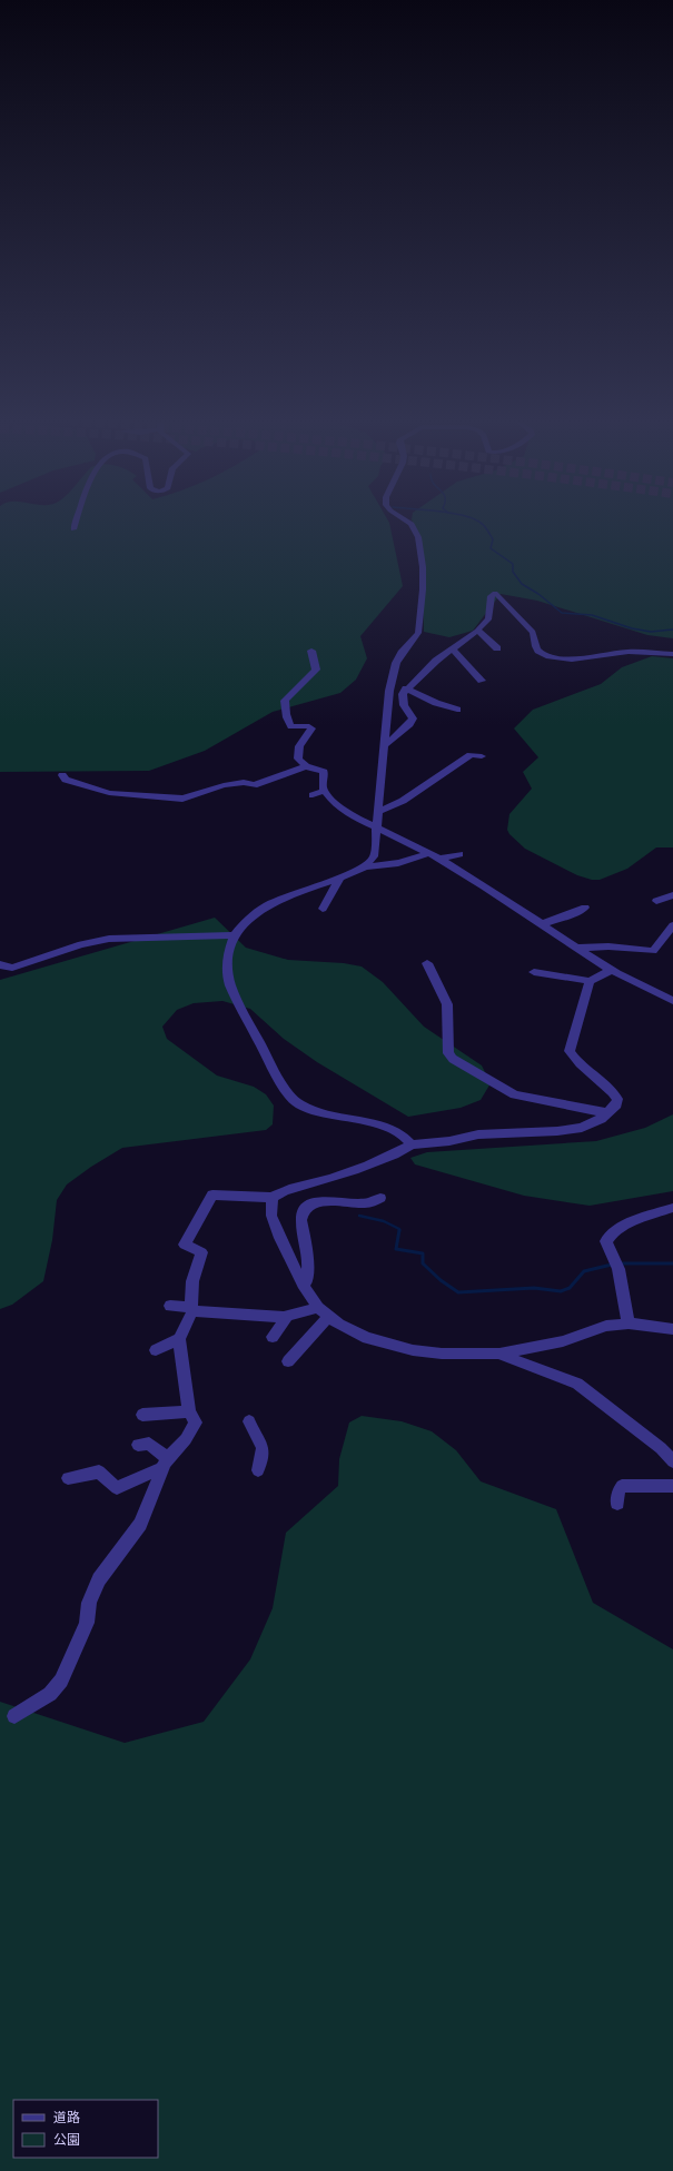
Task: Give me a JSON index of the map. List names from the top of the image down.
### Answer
{
  "legend": ["道路", "公園"]
}
